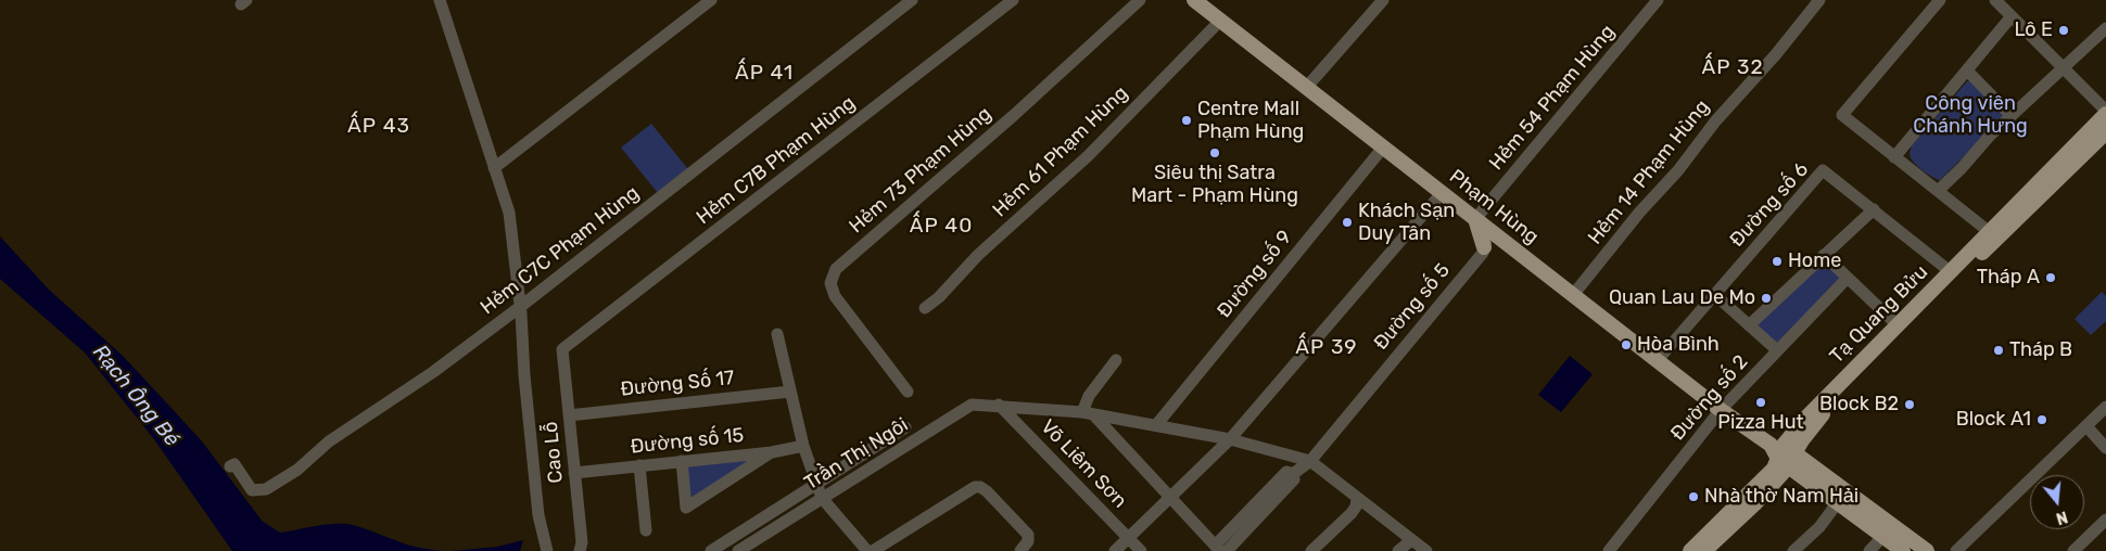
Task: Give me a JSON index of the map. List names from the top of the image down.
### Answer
{
  "streets": {
    "main road": ["Phạm Hùng", "Tạ Quang Bửu"],
    "street": [
      "Hẻm 54 Phạm Hùng",
      "Hẻm 61 Phạm Hùng",
      "Hẻm C7B Phạm Hùng",
      "Hẻm 73 Phạm Hùng",
      "Hẻm 14 Phạm Hùng",
      "Đường số 6",
      "Hẻm C7C Phạm Hùng",
      "Đường số 9",
      "Đường số 5",
      "Đường Số 17",
      "Đường số 2",
      "Đường số 15",
      "Cao Lỗ",
      "Trần Thị Ngôi",
      "Võ Liêm Sơn"
    ]
  },
  "crossings": [
    ["Hẻm 54 Phạm Hùng", "Phạm Hùng"],
    ["Hẻm 61 Phạm Hùng", "Phạm Hùng"],
    ["Hẻm C7B Phạm Hùng", "Cao Lỗ"],
    ["Hẻm 14 Phạm Hùng", "Phạm Hùng"],
    ["Đường số 6", "Phạm Hùng"],
    ["Đường số 6", "Tạ Quang Bửu"],
    ["Phạm Hùng", "Đường số 9"],
    ["Phạm Hùng", "Đường số 5"],
    ["Phạm Hùng", "Tạ Quang Bửu"],
    ["Phạm Hùng", "Đường số 2"],
    ["Đường số 9", "Trần Thị Ngôi"],
    ["Đường số 5", "Trần Thị Ngôi"],
    ["Đường Số 17", "Cao Lỗ"],
    ["Đường số 15", "Cao Lỗ"],
    ["Trần Thị Ngôi", "Võ Liêm Sơn"]
  ],
  "districts": [
    "ẤP 32",
    "ẤP 41",
    "ẤP 43",
    "ẤP 40",
    "ẤP 39"
  ],
  "water": ["Rạch Ông Bé"],
  "parks": ["Công viên Chánh Hưng"],
  "places": [
    "Lô E",
    "Centre Mall Phạm Hùng",
    "Siêu thị Satra Mart - Phạm Hùng",
    "Khách Sạn Duy Tân",
    "Home",
    "Tháp A",
    "Quan Lau De Mo",
    "Hòa Bình",
    "Tháp B",
    "Pizza Hut",
    "Block B2",
    "Block A1",
    "Nhà thờ Nam Hải"
  ],
  "north": "bottom"
}
